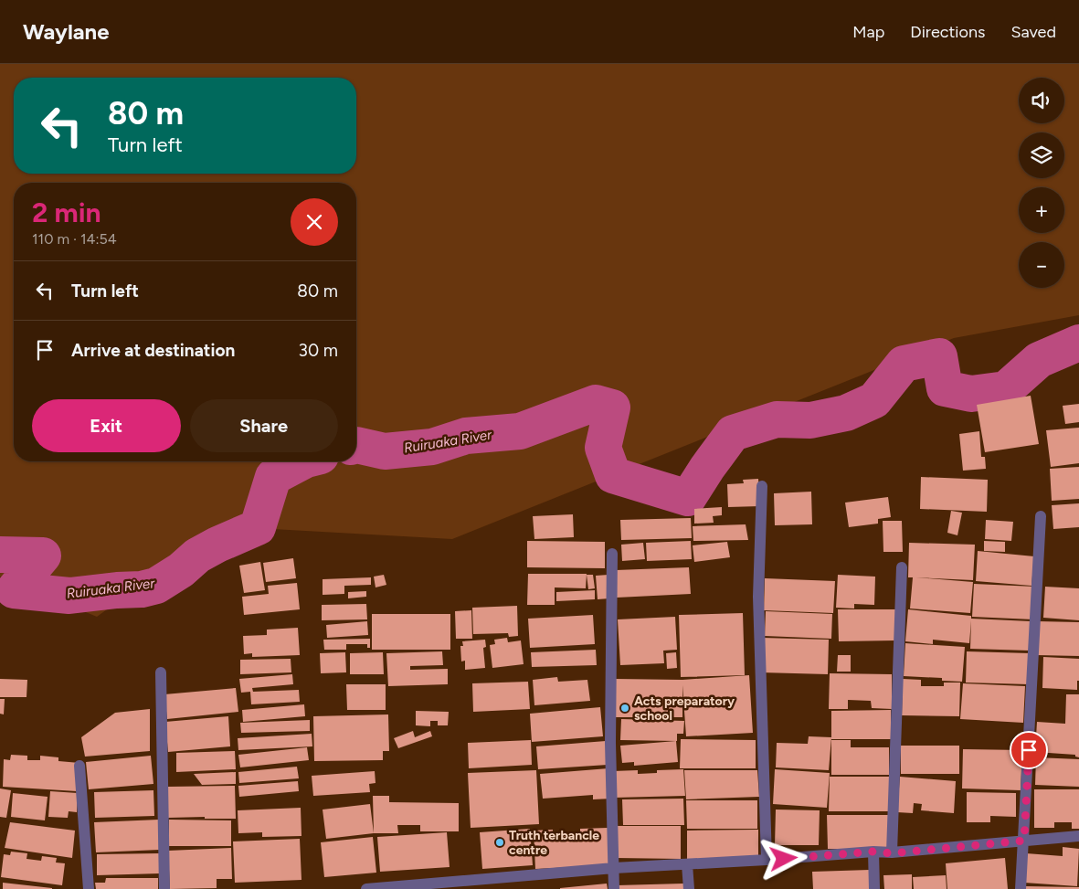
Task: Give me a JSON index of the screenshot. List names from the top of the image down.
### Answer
{
  "water": ["Ruiruaka River"],
  "places": ["Acts preparatory school", "Truth terbancle centre"],
  "page": {
    "header": "Waylane",
    "nav": ["Map", "Directions", "Saved"],
    "map_buttons": ["+", "−"],
    "turn": ["80 m", "Turn left"],
    "heading": ["2 min", "110 m · 14:54"],
    "list": [
      {
        "name": "Turn left",
        "value": "80 m"
      },
      {
        "name": "Arrive at destination",
        "value": "30 m"
      }
    ],
    "buttons": ["Exit", "Share"]
  }
}
